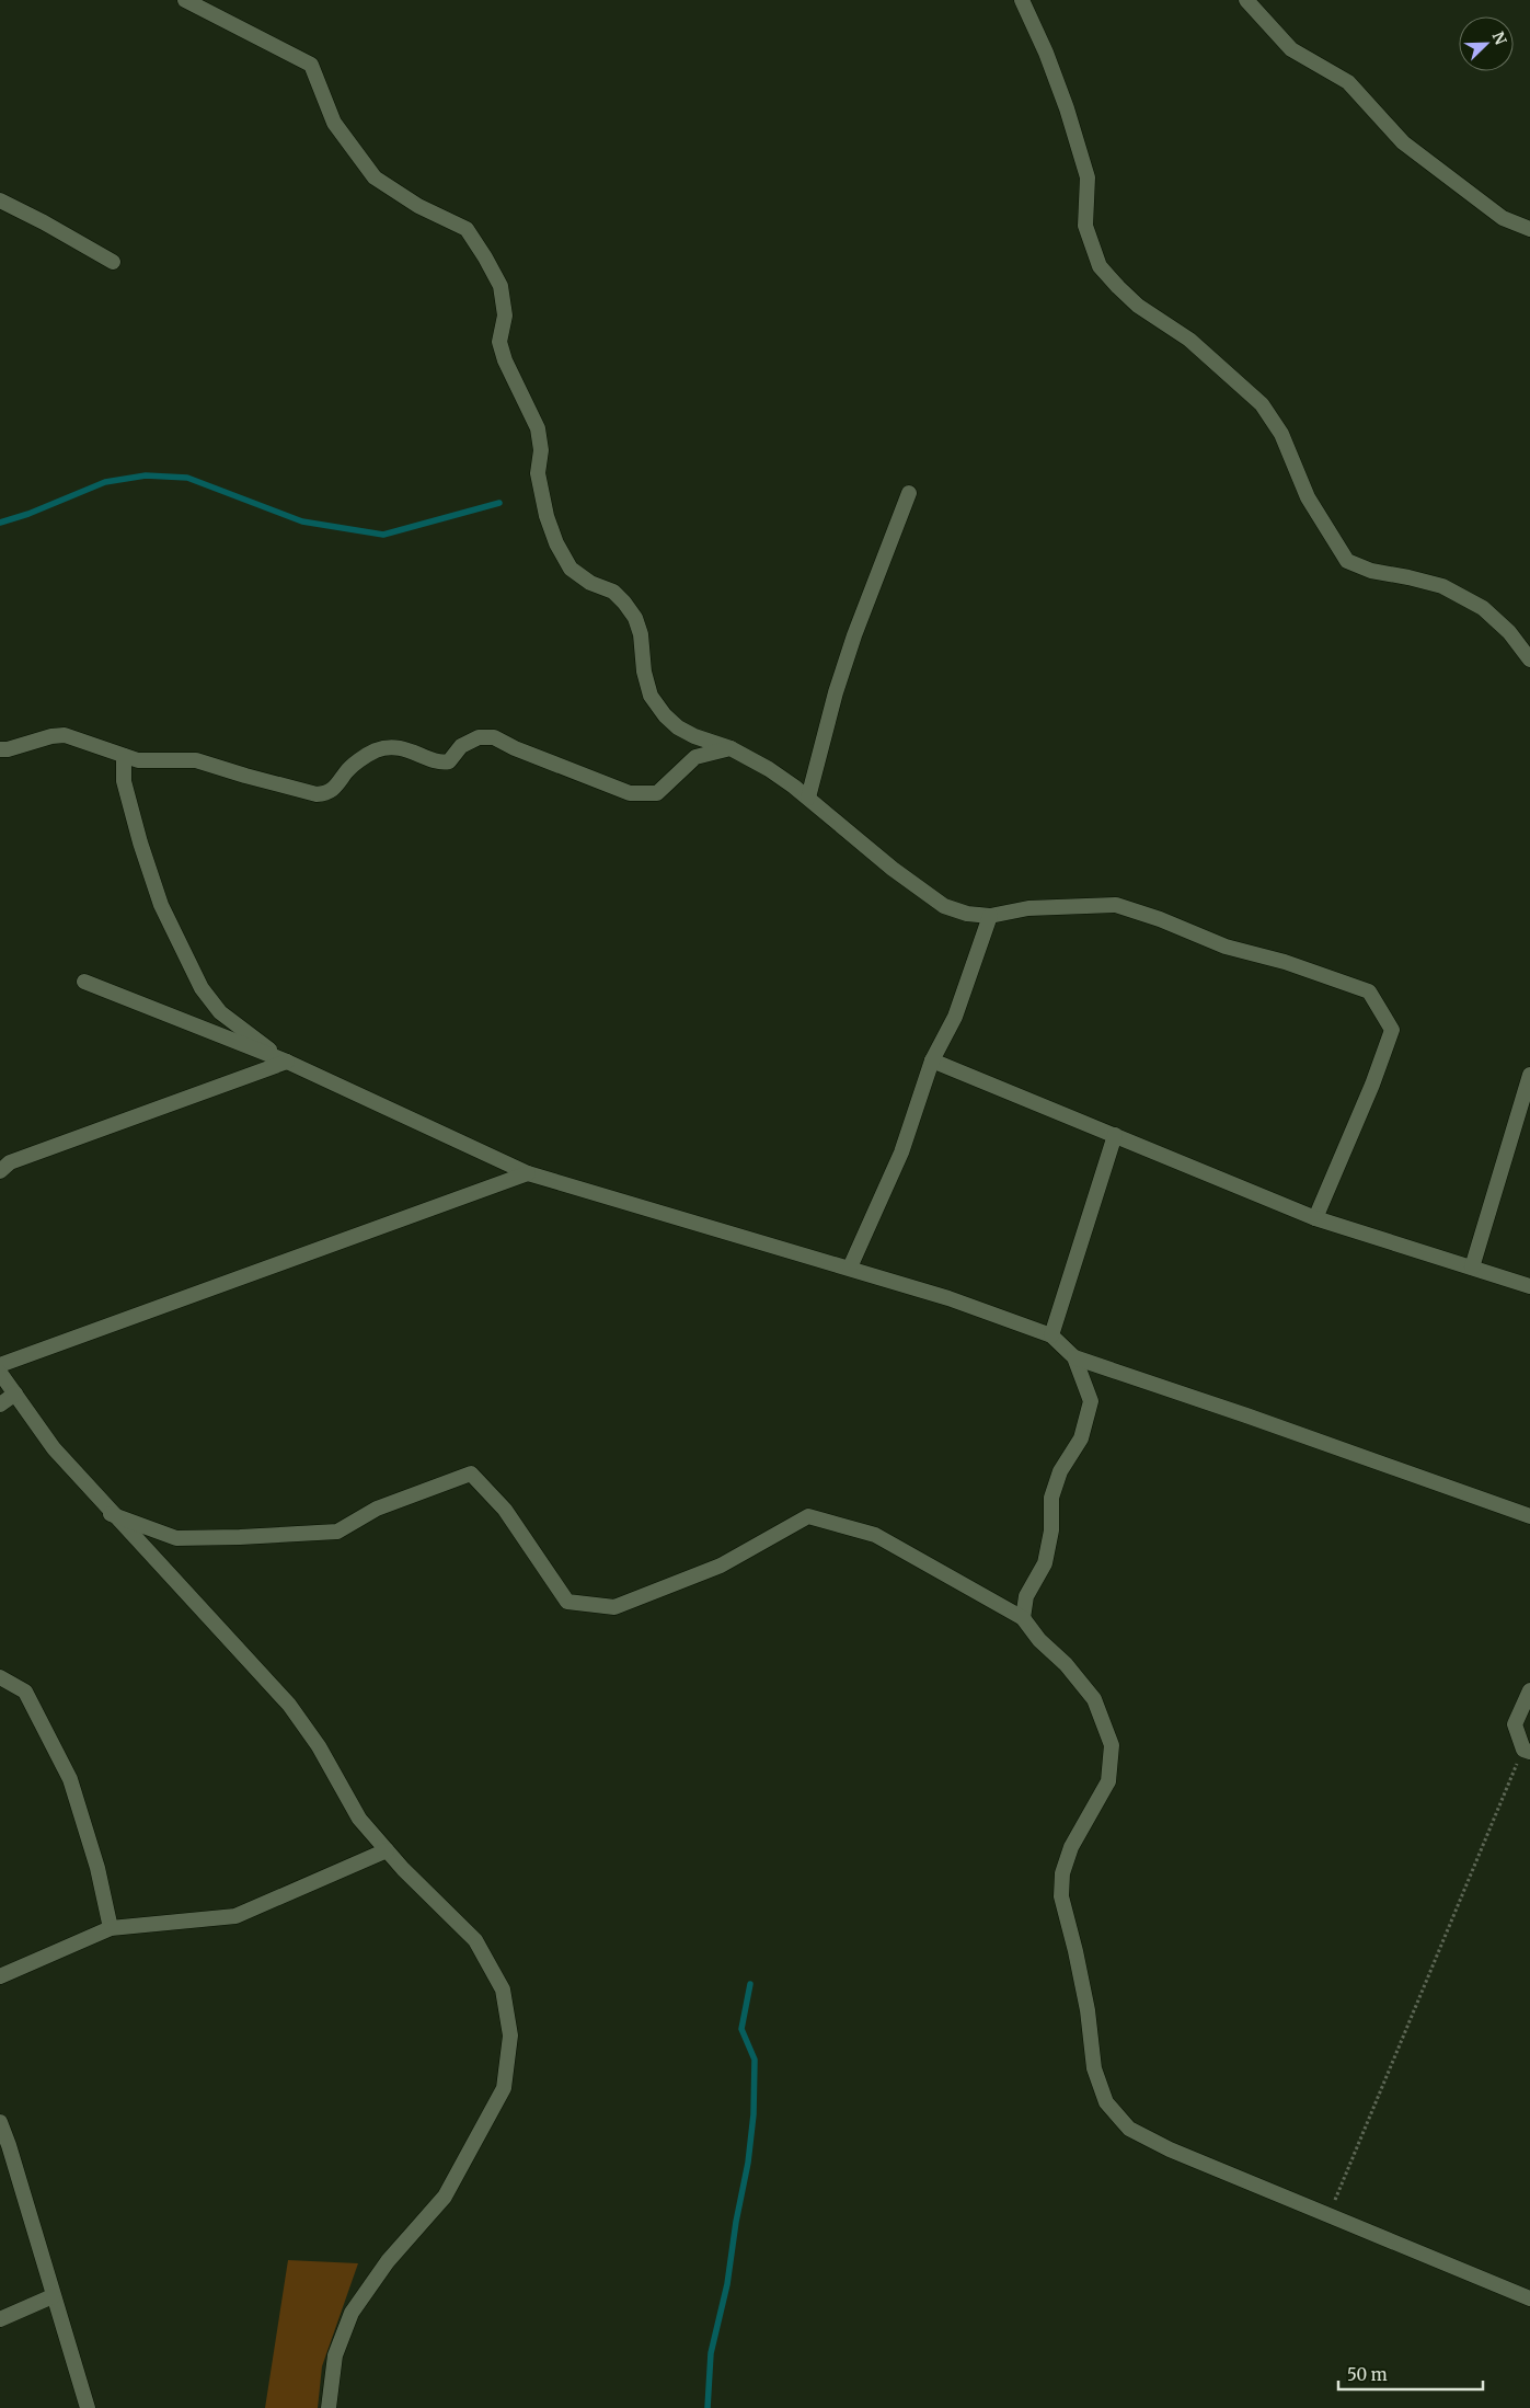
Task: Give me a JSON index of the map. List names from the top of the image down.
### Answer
{
  "scale_bar": "50 m",
  "north": "top right"
}
